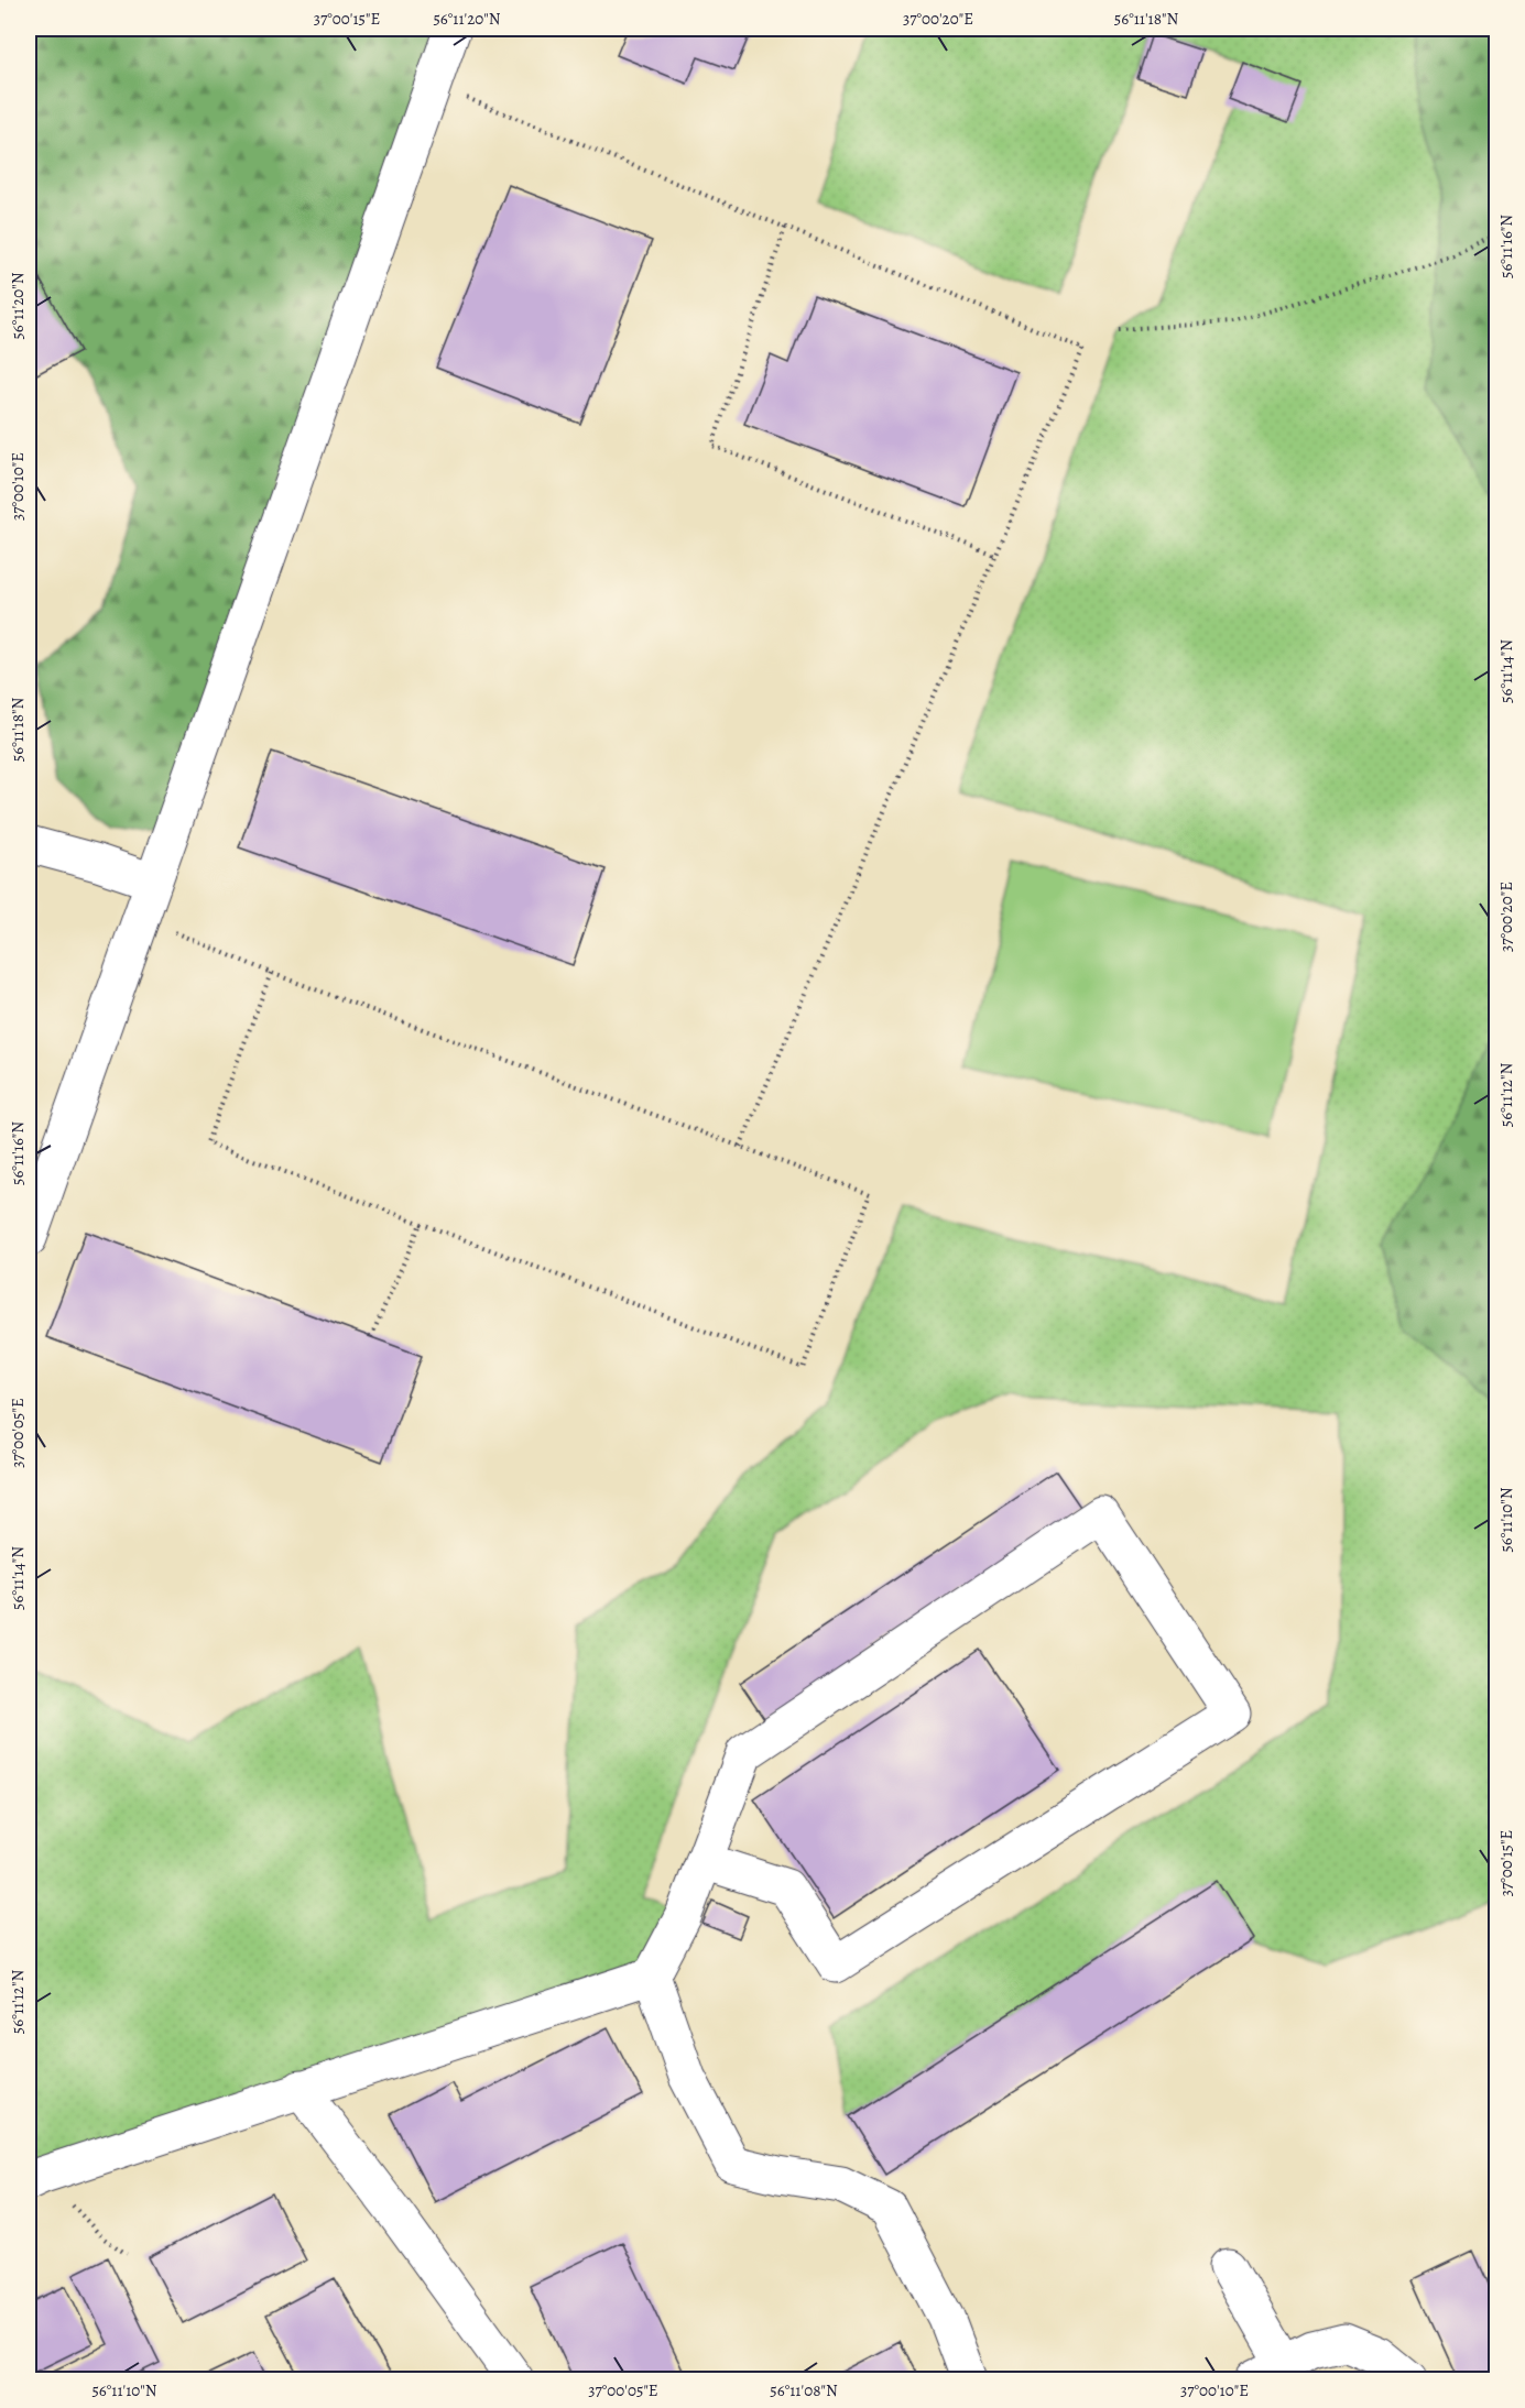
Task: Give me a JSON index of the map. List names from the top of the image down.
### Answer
{
  "coordinates": [
    "37°00'15\"E",
    "56°11'20\"N",
    "37°00'20\"E",
    "56°11'18\"N",
    "56°11'16\"N",
    "37°00'10\"E",
    "56°11'14\"N",
    "56°11'12\"N",
    "37°00'05\"E",
    "56°11'10\"N",
    "56°11'08\"N"
  ]
}
